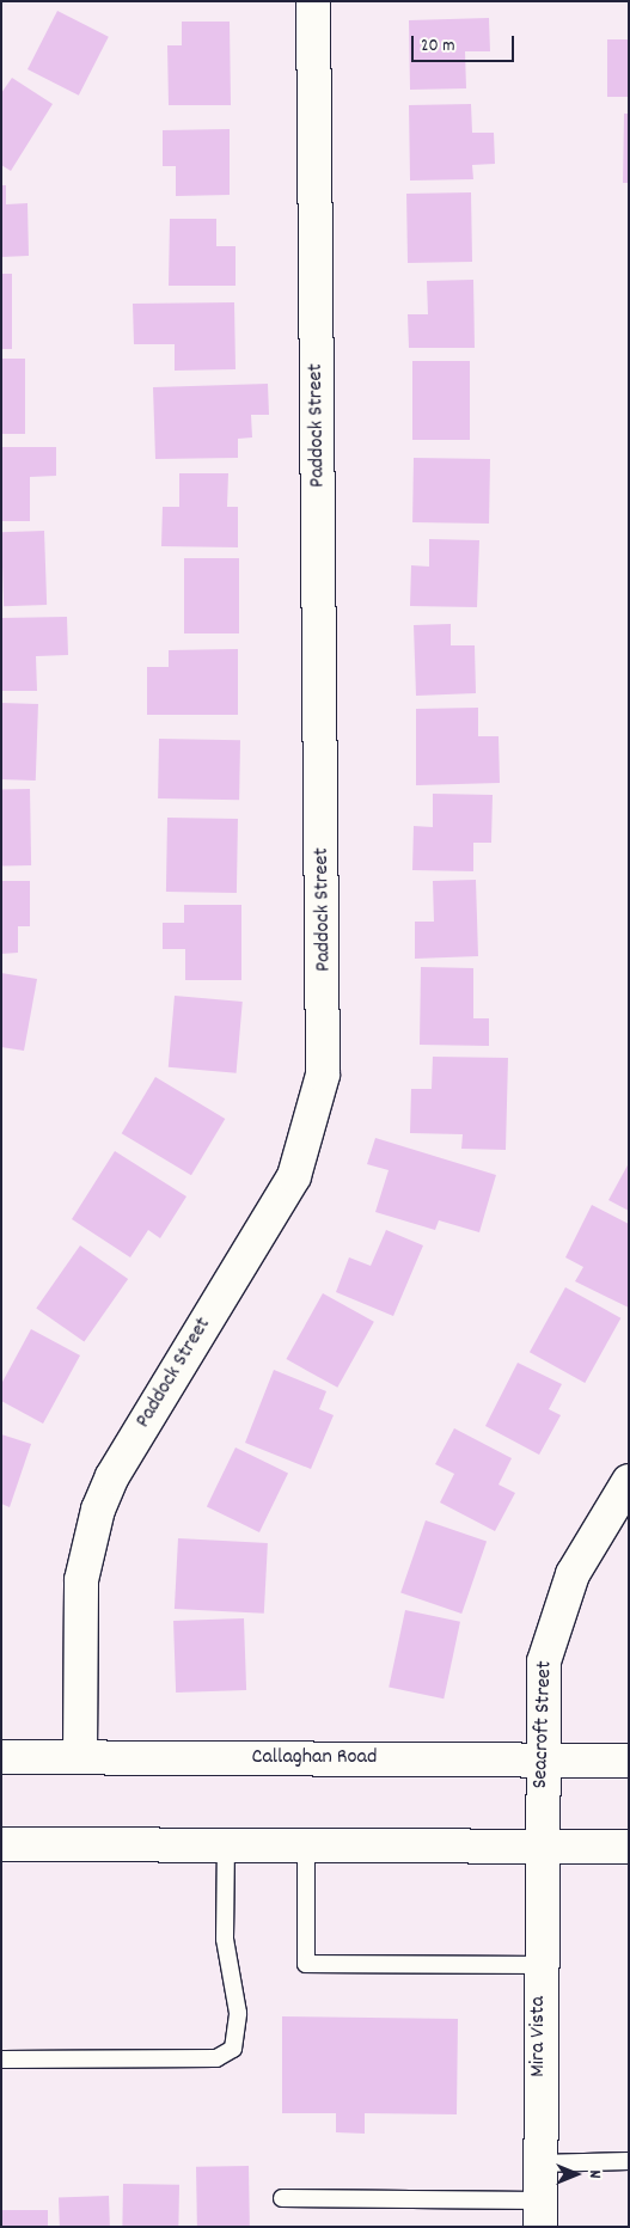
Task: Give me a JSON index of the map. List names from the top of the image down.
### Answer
{
  "streets": {
    "street": [
      "Paddock Street",
      "Seacroft Street",
      "Callaghan Road",
      "Mira Vista"
    ]
  },
  "crossings": [
    ["Paddock Street", "Callaghan Road"],
    ["Seacroft Street", "Callaghan Road"],
    ["Seacroft Street", "Mira Vista"]
  ],
  "scale_bar": "20 m",
  "north": "right"
}
